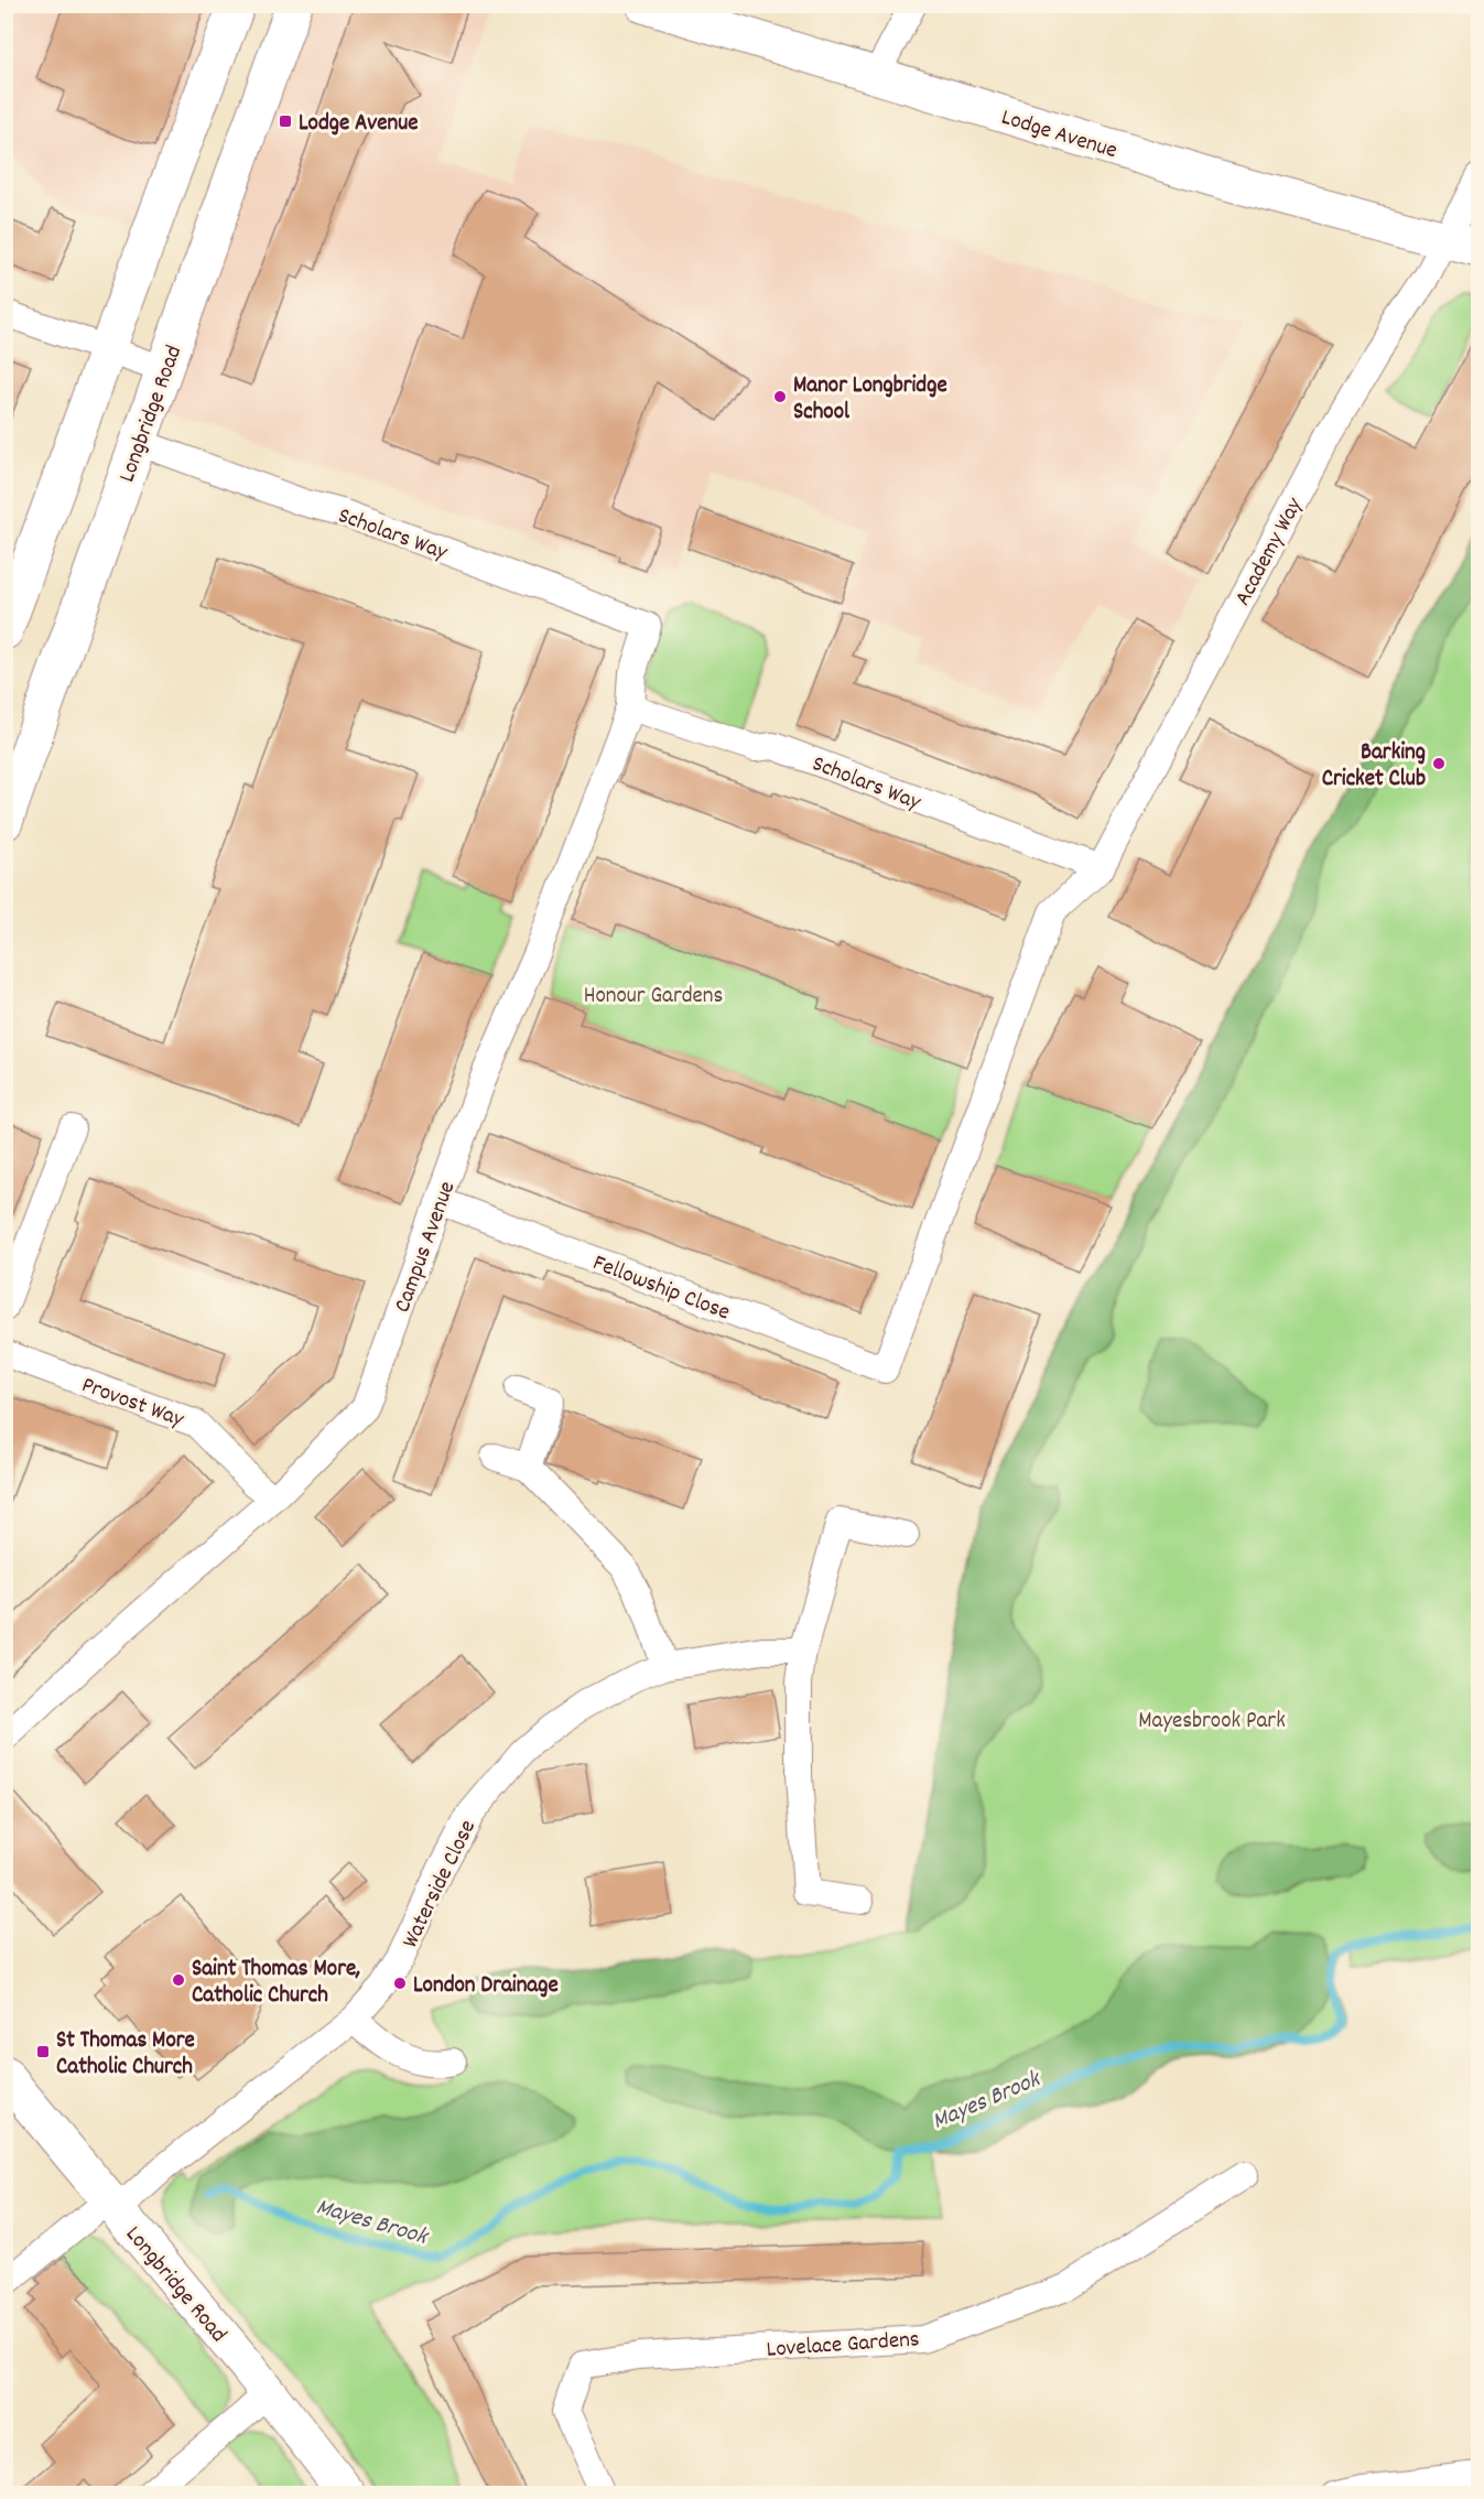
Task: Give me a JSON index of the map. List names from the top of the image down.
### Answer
{
  "streets": {
    "main road": ["Lodge Avenue", "Longbridge Road"],
    "street": [
      "Scholars Way",
      "Academy Way",
      "Campus Avenue",
      "Fellowship Close",
      "Provost Way",
      "Waterside Close",
      "Lovelace Gardens"
    ]
  },
  "crossings": [
    ["Lodge Avenue", "Academy Way"],
    ["Longbridge Road", "Scholars Way"],
    ["Longbridge Road", "Waterside Close"],
    ["Scholars Way", "Academy Way"],
    ["Scholars Way", "Campus Avenue"],
    ["Scholars Way", "Fellowship Close"],
    ["Academy Way", "Fellowship Close"],
    ["Campus Avenue", "Fellowship Close"],
    ["Campus Avenue", "Provost Way"]
  ],
  "water": ["Mayes Brook"],
  "parks": ["Honour Gardens", "Mayesbrook Park"],
  "places": {
    "transit": ["Lodge Avenue", "St Thomas More Catholic Church"],
    "other": [
      "Manor Longbridge School",
      "Barking Cricket Club",
      "Saint Thomas More, Catholic Church",
      "London Drainage"
    ]
  }
}
